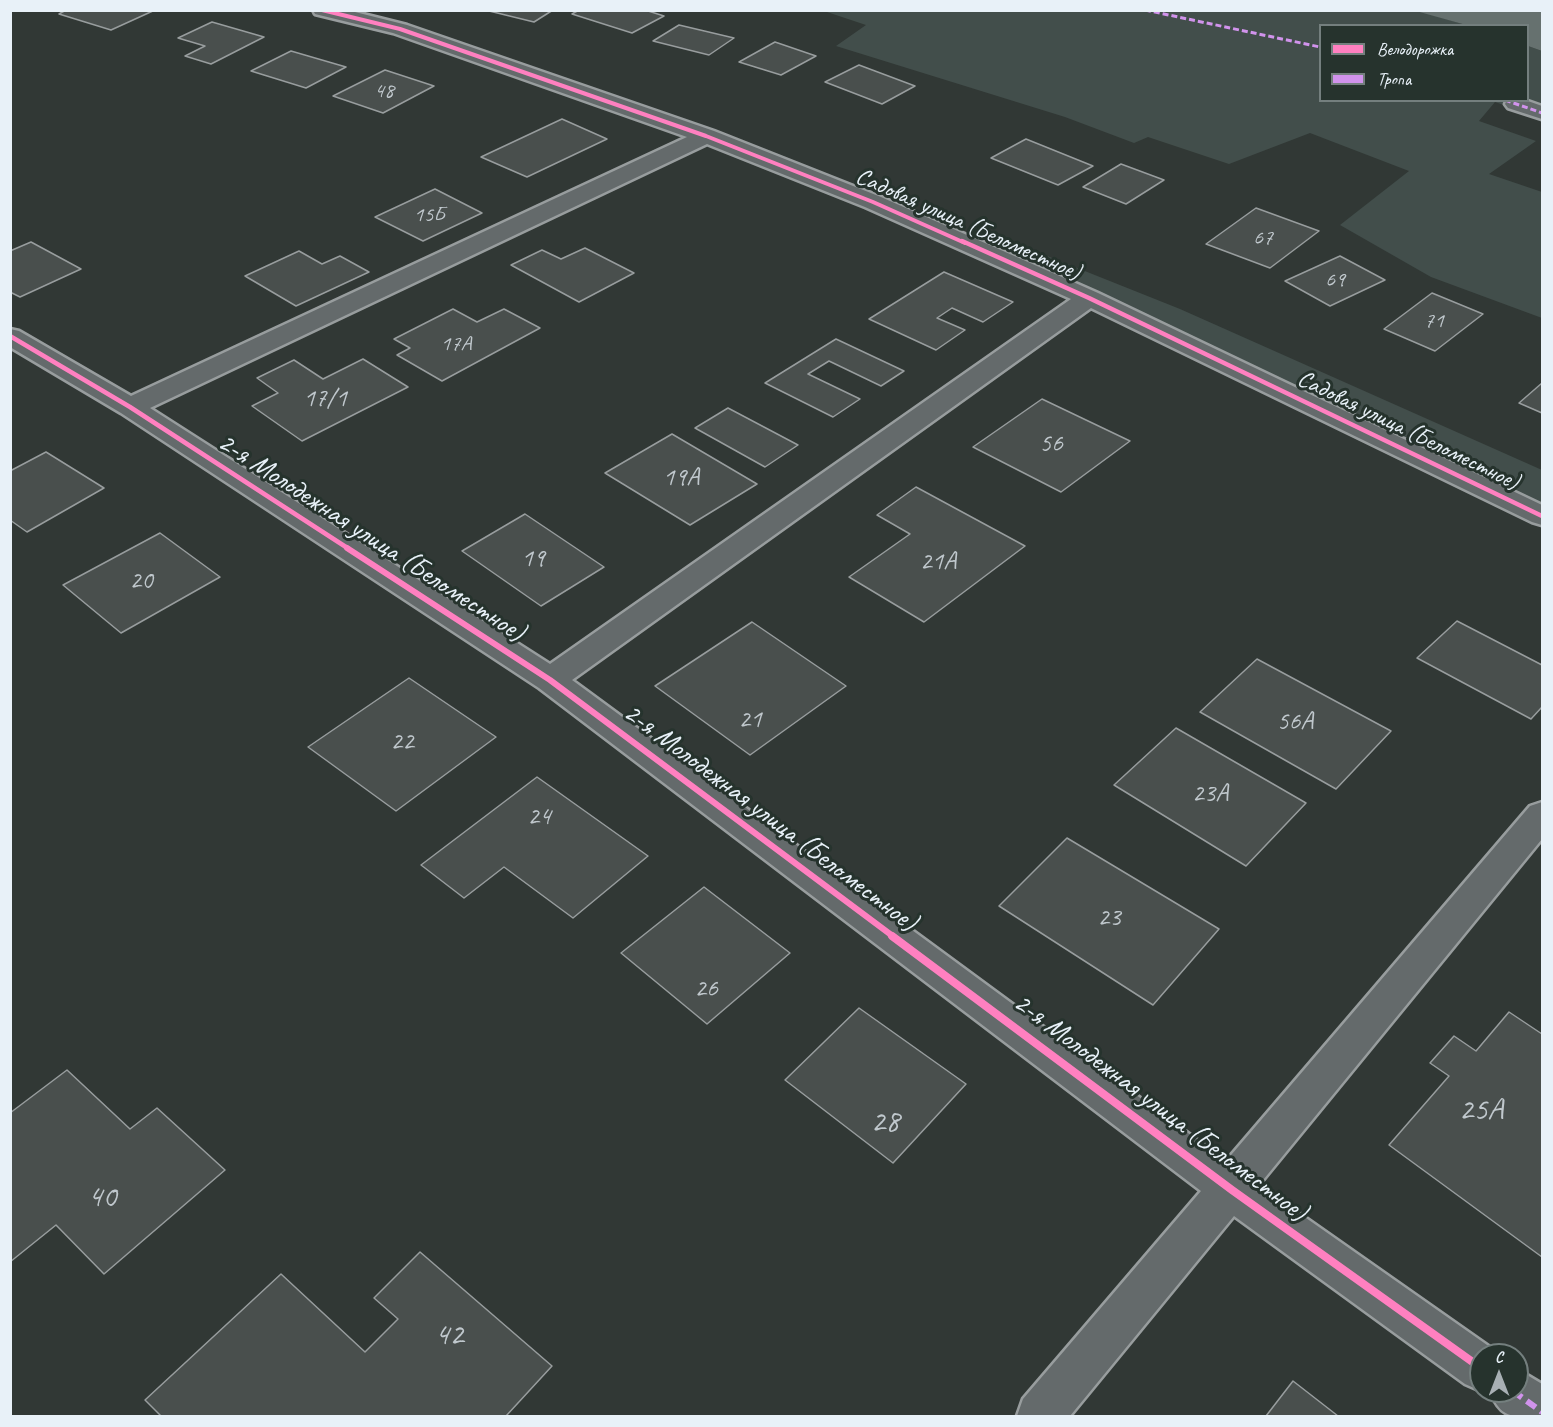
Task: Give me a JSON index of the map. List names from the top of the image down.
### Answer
{
  "streets": {
    "street": ["Садовая улица (Беломестное)", "2-я Молодежная улица (Беломестное)"]
  },
  "house_numbers": [
    "48",
    "15Б",
    "67",
    "69",
    "71",
    "17А",
    "17/1",
    "56",
    "19А",
    "19",
    "21А",
    "20",
    "21",
    "56А",
    "22",
    "23А",
    "24",
    "23",
    "26",
    "25А",
    "28",
    "40",
    "42"
  ],
  "legend": ["Велодорожка", "Тропа"],
  "north": "top"
}
